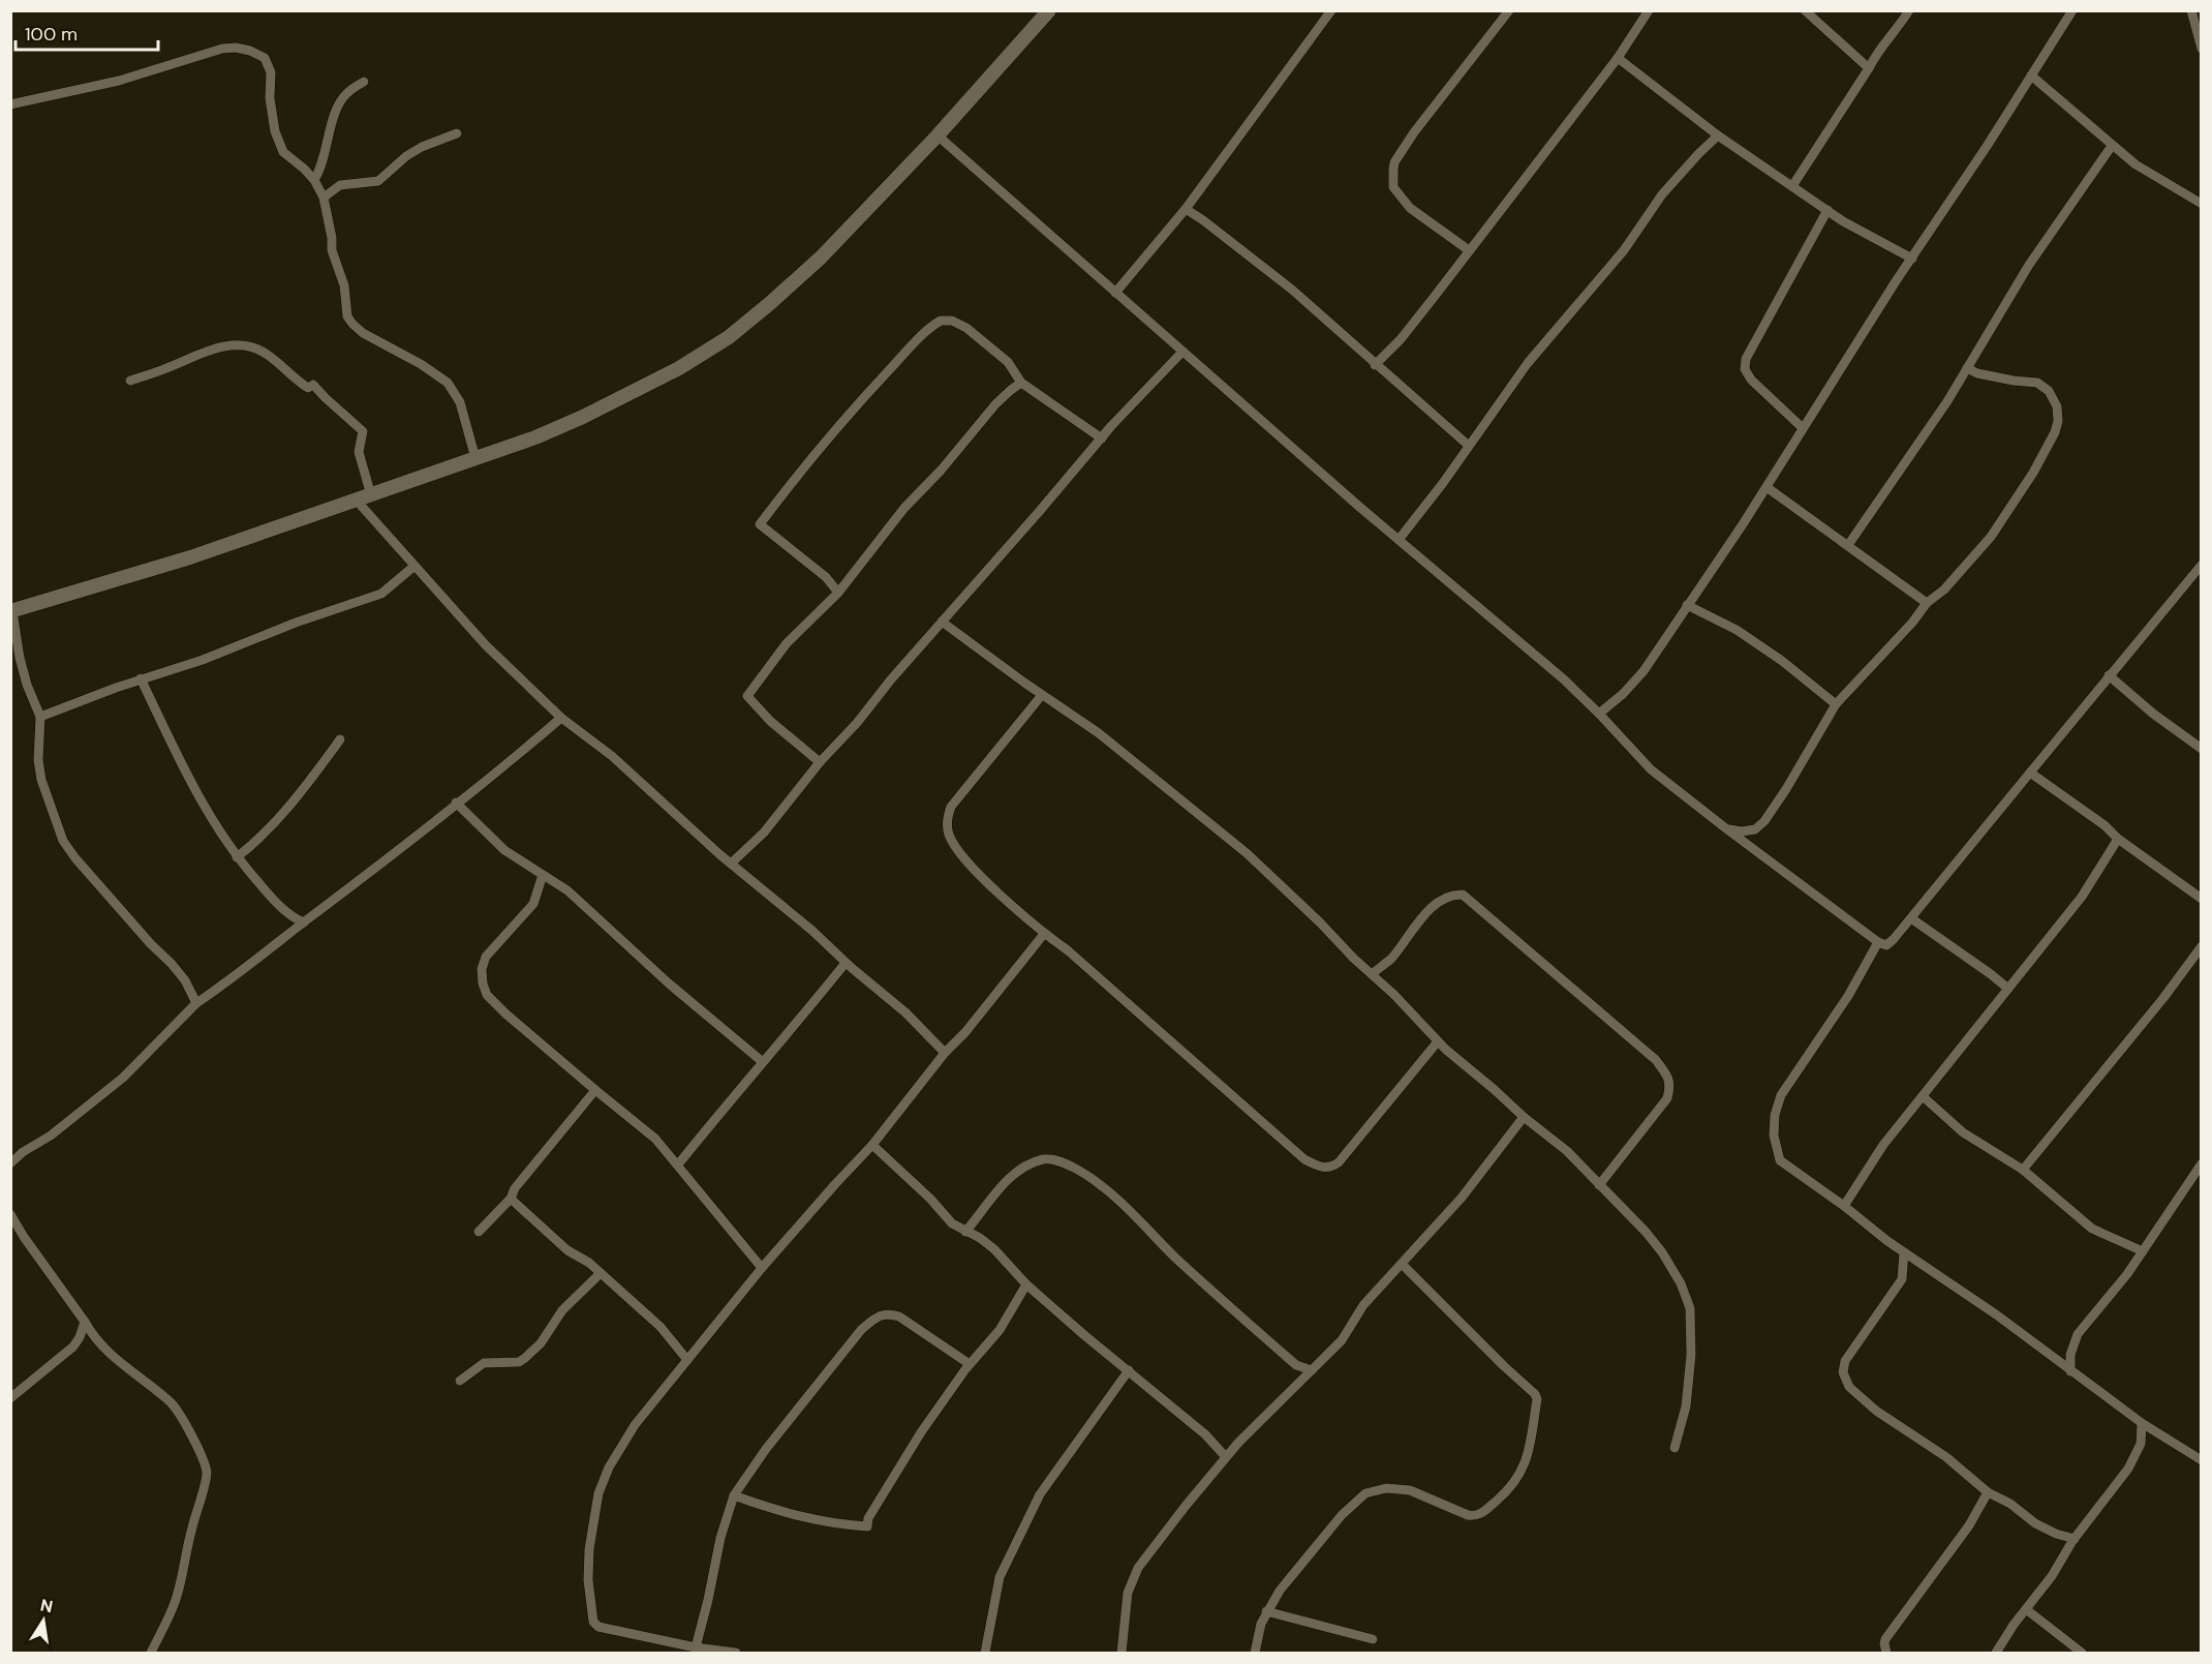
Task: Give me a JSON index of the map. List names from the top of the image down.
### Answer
{
  "scale_bar": "100 m",
  "north": "top"
}
